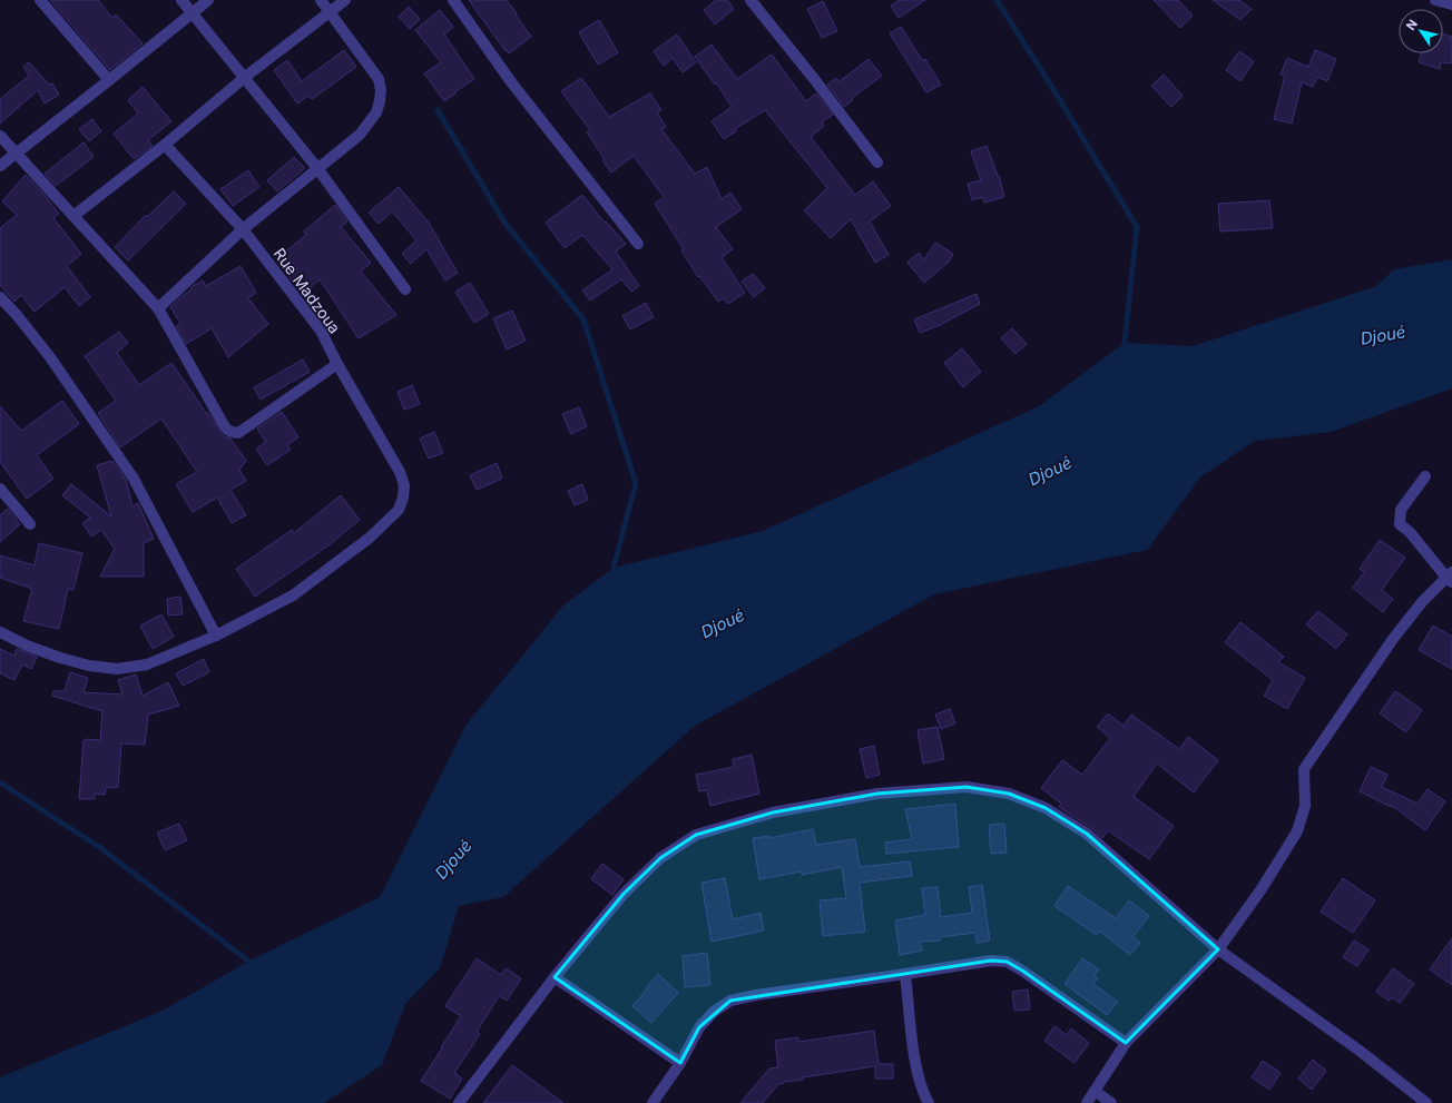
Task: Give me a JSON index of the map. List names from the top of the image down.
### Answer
{
  "streets": {
    "street": ["Rue Madzoua"]
  },
  "water": ["Djoué"],
  "north": "top left"
}
